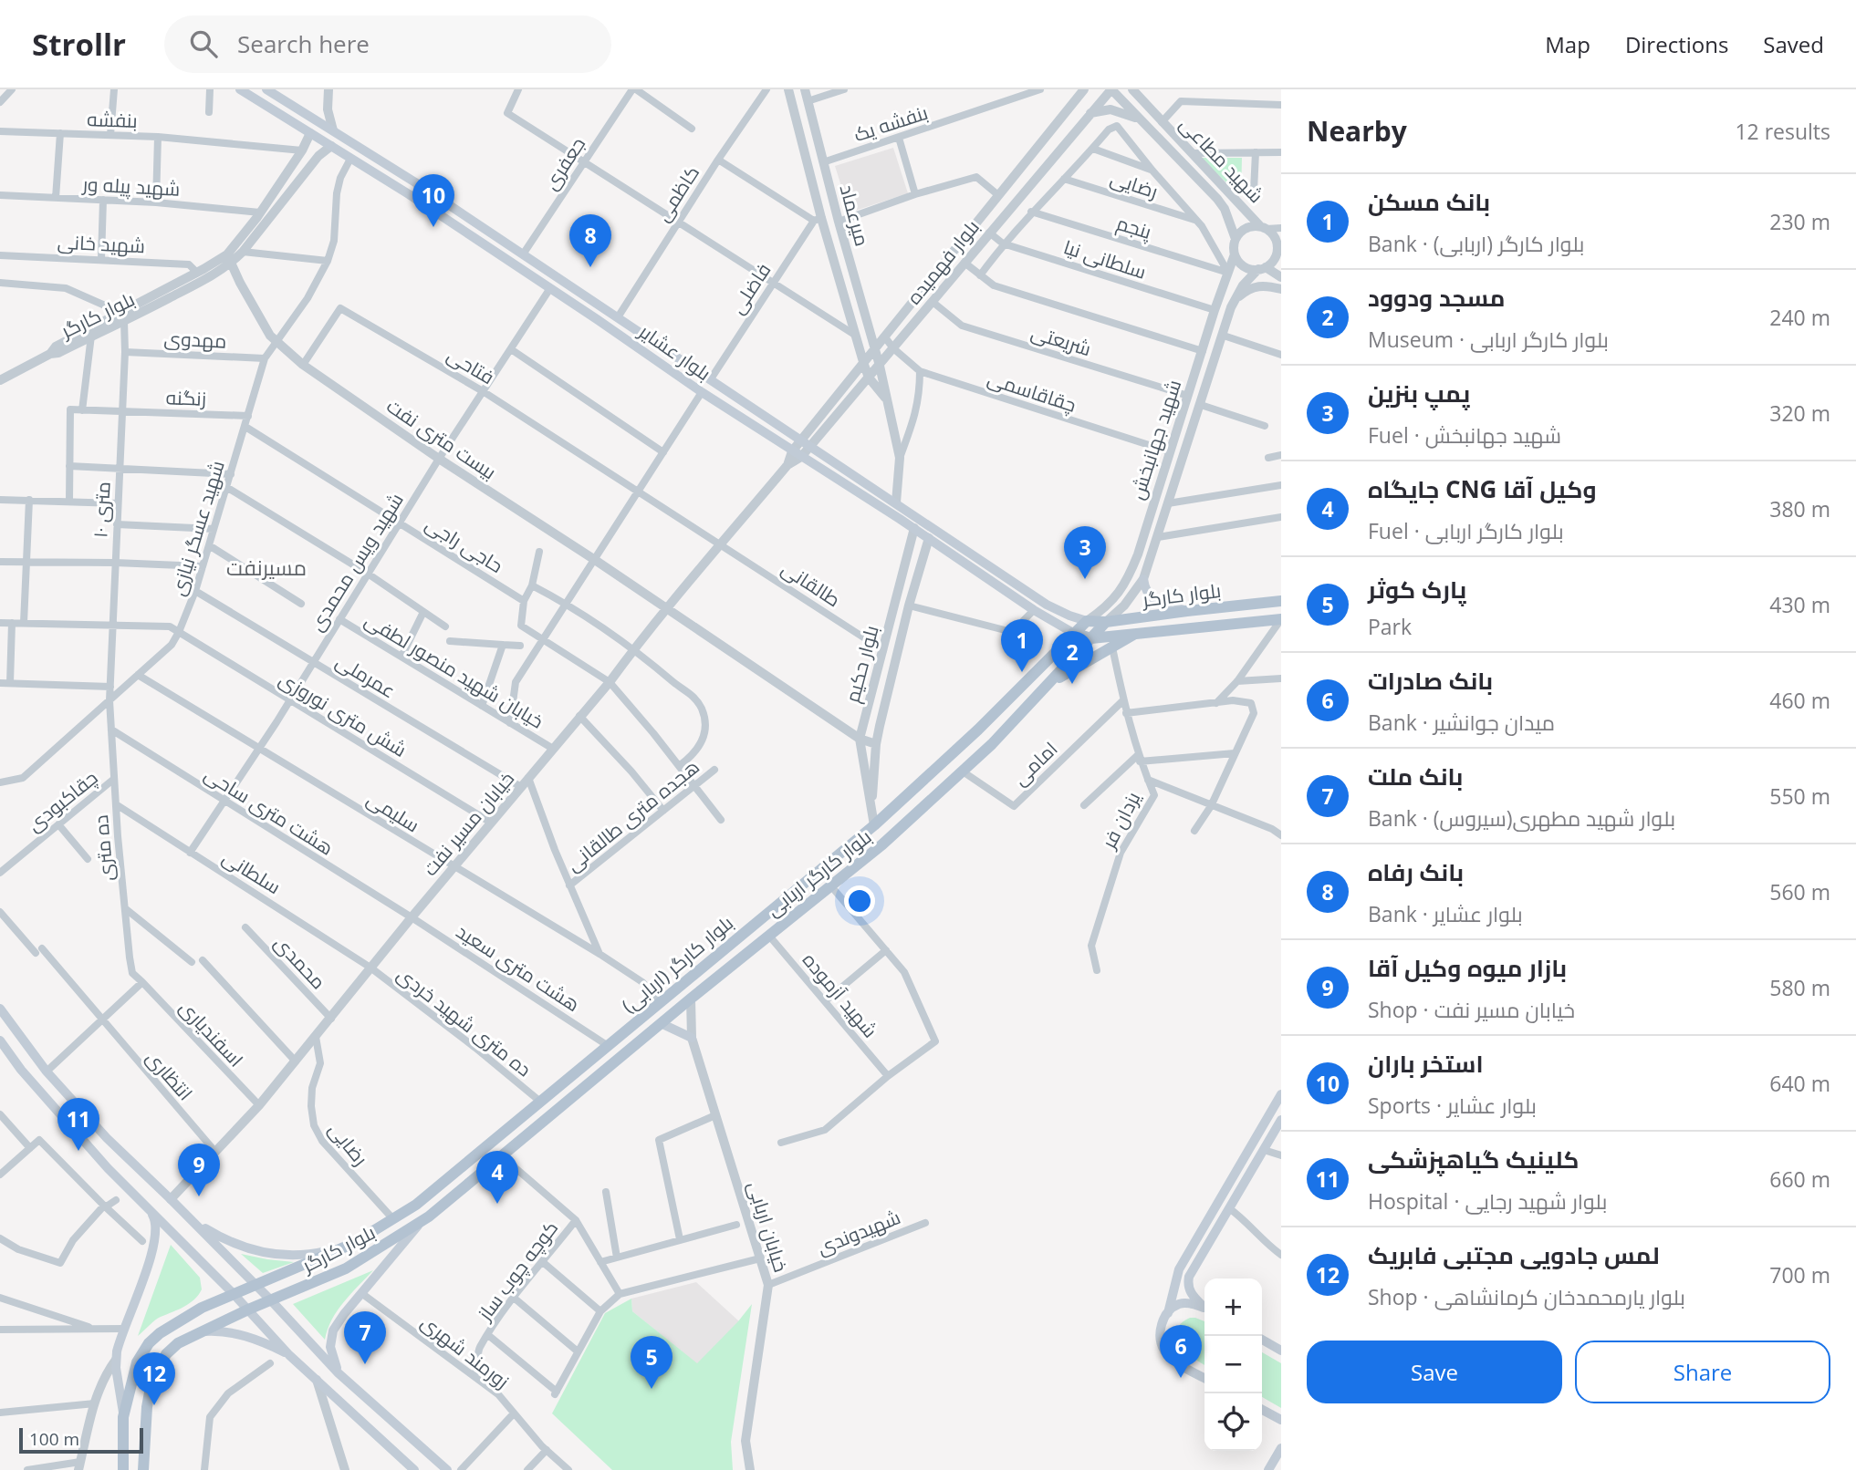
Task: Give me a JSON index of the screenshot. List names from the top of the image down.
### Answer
{
  "streets": {
    "main road": [
      "بلوار کارگر",
      "بلوار عشایر",
      "بلوار کارگر اربابی",
      "بلوار کارگر (اربابی)"
    ],
    "street": [
      "بنفشه",
      "بنفشه یک",
      "شهید مطاعی",
      "جعفری",
      "رضایی",
      "شهید پیله ور",
      "کاظمی",
      "میرعماد",
      "پنجم",
      "شهید خانی",
      "سلطانی نیا",
      "بلوار فهمیده",
      "فاضلی",
      "مهدوی",
      "شریعتی",
      "فتاحی",
      "چقاقاسمی",
      "زنگنه",
      "بیست متری نفت",
      "شهید جهانبخش",
      "۱۰ متری",
      "شهید عسگر نیازی",
      "حاجی راجی",
      "شهید ویس محمدی",
      "طالقانی",
      "بلوار حکیم",
      "خیابان شهید منصور لطفی",
      "عمرملی",
      "شش متری نوروزی",
      "امامی",
      "چقاکبودی",
      "هشت متری ساحی",
      "سلیمی",
      "هجده متری طالقانی",
      "یزدان فر",
      "خیابان مسیر نفت",
      "ده متری",
      "سلطانی",
      "محمدی",
      "هشت متری سعید",
      "شهید آزموده",
      "ده متری شهید خردی",
      "اسفندیاری",
      "انتظاری",
      "خیابان اربابی",
      "شهیدوندی",
      "کوچه چوب ساز",
      "زورمند شهری"
    ]
  },
  "crossings": [
    ["بنفشه", "شهید پیله ور"],
    ["بنفشه یک", "میرعماد"],
    ["شهید مطاعی", "بلوار فهمیده"],
    ["شهید مطاعی", "شهید جهانبخش"],
    ["جعفری", "بلوار عشایر"],
    ["رضایی", "خیابان مسیر نفت"],
    ["رضایی", "بلوار کارگر (اربابی)"],
    ["شهید پیله ور", "بلوار کارگر"],
    ["کاظمی", "بلوار عشایر"],
    ["میرعماد", "بلوار فهمیده"],
    ["میرعماد", "فاضلی"],
    ["میرعماد", "بلوار عشایر"],
    ["پنجم", "شهید جهانبخش"],
    ["شهید خانی", "بلوار کارگر"],
    ["سلطانی نیا", "بلوار فهمیده"],
    ["سلطانی نیا", "شهید جهانبخش"],
    ["بلوار فهمیده", "شریعتی"],
    ["بلوار فهمیده", "بلوار عشایر"],
    ["بلوار فهمیده", "چقاقاسمی"],
    ["فاضلی", "بلوار عشایر"],
    ["بلوار کارگر", "بلوار عشایر"],
    ["بلوار کارگر", "بیست متری نفت"],
    ["بلوار کارگر", "شهید جهانبخش"],
    ["بلوار کارگر", "۱۰ متری"],
    ["بلوار کارگر", "بلوار کارگر اربابی"],
    ["بلوار کارگر", "بلوار کارگر (اربابی)"],
    ["مهدوی", "۱۰ متری"],
    ["مهدوی", "شهید عسگر نیازی"],
    ["شریعتی", "شهید جهانبخش"],
    ["بلوار عشایر", "شهید جهانبخش"],
    ["بلوار عشایر", "شهید عسگر نیازی"],
    ["بلوار عشایر", "شهید ویس محمدی"],
    ["بلوار عشایر", "بلوار حکیم"],
    ["بلوار عشایر", "خیابان مسیر نفت"],
    ["بلوار عشایر", "بلوار کارگر اربابی"],
    ["بلوار عشایر", "بلوار کارگر (اربابی)"],
    ["فتاحی", "بیست متری نفت"],
    ["فتاحی", "شهید ویس محمدی"],
    ["فتاحی", "طالقانی"],
    ["فتاحی", "خیابان مسیر نفت"],
    ["چقاقاسمی", "شهید جهانبخش"],
    ["زنگنه", "۱۰ متری"],
    ["زنگنه", "شهید عسگر نیازی"],
    ["بیست متری نفت", "شهید عسگر نیازی"],
    ["بیست متری نفت", "شهید ویس محمدی"],
    ["بیست متری نفت", "بلوار حکیم"],
    ["بیست متری نفت", "خیابان مسیر نفت"],
    ["شهید جهانبخش", "بلوار کارگر اربابی"],
    ["شهید جهانبخش", "بلوار کارگر (اربابی)"],
    ["۱۰ متری", "شهید عسگر نیازی"],
    ["۱۰ متری", "شش متری نوروزی"],
    ["۱۰ متری", "ده متری"],
    ["شهید عسگر نیازی", "حاجی راجی"],
    ["شهید عسگر نیازی", "عمرملی"],
    ["شهید عسگر نیازی", "شش متری نوروزی"],
    ["شهید عسگر نیازی", "سلیمی"],
    ["شهید عسگر نیازی", "ده متری"],
    ["حاجی راجی", "شهید ویس محمدی"],
    ["شهید ویس محمدی", "خیابان شهید منصور لطفی"],
    ["شهید ویس محمدی", "عمرملی"],
    ["شهید ویس محمدی", "شش متری نوروزی"],
    ["شهید ویس محمدی", "هشت متری ساحی"],
    ["شهید ویس محمدی", "سلیمی"],
    ["شهید ویس محمدی", "سلطانی"],
    ["طالقانی", "بلوار حکیم"],
    ["طالقانی", "خیابان مسیر نفت"],
    ["بلوار حکیم", "بلوار کارگر (اربابی)"],
    ["خیابان شهید منصور لطفی", "خیابان مسیر نفت"],
    ["عمرملی", "خیابان مسیر نفت"],
    ["شش متری نوروزی", "خیابان مسیر نفت"],
    ["امامی", "یزدان فر"],
    ["امامی", "بلوار کارگر اربابی"],
    ["چقاکبودی", "ده متری"],
    ["هشت متری ساحی", "خیابان مسیر نفت"],
    ["هشت متری ساحی", "ده متری"],
    ["هشت متری ساحی", "هشت متری سعید"],
    ["سلیمی", "خیابان مسیر نفت"],
    ["سلیمی", "بلوار کارگر (اربابی)"],
    ["خیابان مسیر نفت", "سلطانی"],
    ["خیابان مسیر نفت", "محمدی"],
    ["خیابان مسیر نفت", "هشت متری سعید"],
    ["خیابان مسیر نفت", "ده متری شهید خردی"],
    ["خیابان مسیر نفت", "اسفندیاری"],
    ["خیابان مسیر نفت", "انتظاری"],
    ["ده متری", "سلطانی"],
    ["ده متری", "اسفندیاری"],
    ["سلطانی", "ده متری شهید خردی"],
    ["بلوار کارگر اربابی", "شهید آزموده"],
    ["بلوار کارگر اربابی", "خیابان اربابی"],
    ["بلوار کارگر (اربابی)", "هشت متری سعید"],
    ["بلوار کارگر (اربابی)", "ده متری شهید خردی"],
    ["خیابان اربابی", "شهیدوندی"],
    ["کوچه چوب ساز", "زورمند شهری"]
  ],
  "districts": ["مسیرنفت"],
  "scale_bar": "100 m",
  "page": {
    "header": "Strollr",
    "search": "Search here",
    "nav": ["Map", "Directions", "Saved"],
    "heading": ["Nearby", "12 results"],
    "list": [
      {
        "mark": "1",
        "name": "بانک مسکن",
        "note": "Bank · بلوار کارگر (اربابی)",
        "value": "230 m"
      },
      {
        "mark": "2",
        "name": "مسجد ودوود",
        "note": "Museum · بلوار کارگر اربابی",
        "value": "240 m"
      },
      {
        "mark": "3",
        "name": "پمپ بنزین",
        "note": "Fuel · شهید جهانبخش",
        "value": "320 m"
      },
      {
        "mark": "4",
        "name": "جایگاه CNG وکیل آقا",
        "note": "Fuel · بلوار کارگر اربابی",
        "value": "380 m"
      },
      {
        "mark": "5",
        "name": "پارک کوثر",
        "note": "Park",
        "value": "430 m"
      },
      {
        "mark": "6",
        "name": "بانک صادرات",
        "note": "Bank · میدان جوانشیر",
        "value": "460 m"
      },
      {
        "mark": "7",
        "name": "بانک ملت",
        "note": "Bank · بلوار شهید مطهری(سیروس)",
        "value": "550 m"
      },
      {
        "mark": "8",
        "name": "بانک رفاه",
        "note": "Bank · بلوار عشایر",
        "value": "560 m"
      },
      {
        "mark": "9",
        "name": "بازار میوه وکیل آقا",
        "note": "Shop · خیابان مسیر نفت",
        "value": "580 m"
      },
      {
        "mark": "10",
        "name": "استخر باران",
        "note": "Sports · بلوار عشایر",
        "value": "640 m"
      },
      {
        "mark": "11",
        "name": "کلینیک گیاهپزشکی",
        "note": "Hospital · بلوار شهید رجایی",
        "value": "660 m"
      },
      {
        "mark": "12",
        "name": "لمس جادویی مجتبی فابریک",
        "note": "Shop · بلوار یارمحمدخان کرمانشاهی",
        "value": "700 m"
      }
    ],
    "pins": [
      "10",
      "8",
      "3",
      "1",
      "2",
      "11",
      "9",
      "4",
      "7",
      "6",
      "5",
      "12"
    ],
    "map_buttons": ["+", "−"],
    "buttons": ["Save", "Share"],
    "scale": "100 m"
  }
}
